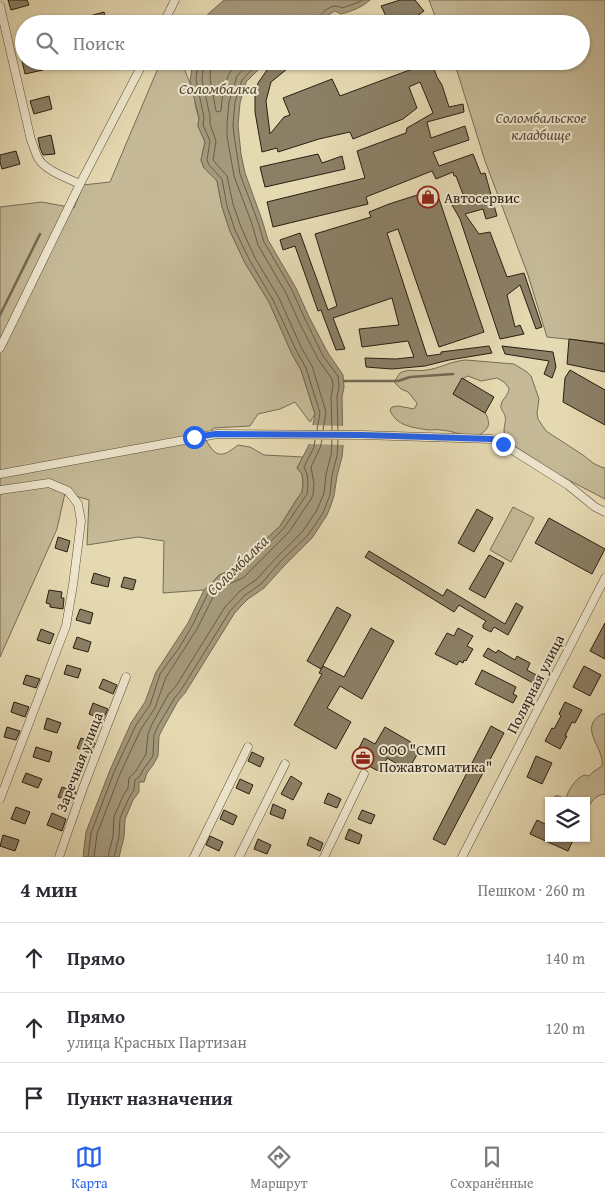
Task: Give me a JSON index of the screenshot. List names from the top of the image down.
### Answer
{
  "streets": {
    "street": ["Полярная улица", "Заречная улица"]
  },
  "water": ["Соломбалка"],
  "parks": ["Соломбальское кладбище"],
  "places": {
    "shop": ["Автосервис"],
    "office": ["ООО \"СМП Пожавтоматика\""]
  },
  "page": {
    "search": "Поиск",
    "heading": ["4 мин", "Пешком · 260 m"],
    "list": [
      ["Прямо", "140 m"],
      ["Прямо", "улица Красных Партизан", "120 m"],
      "Пункт назначения"
    ],
    "nav": ["Карта", "Маршрут", "Сохранённые"]
  }
}
